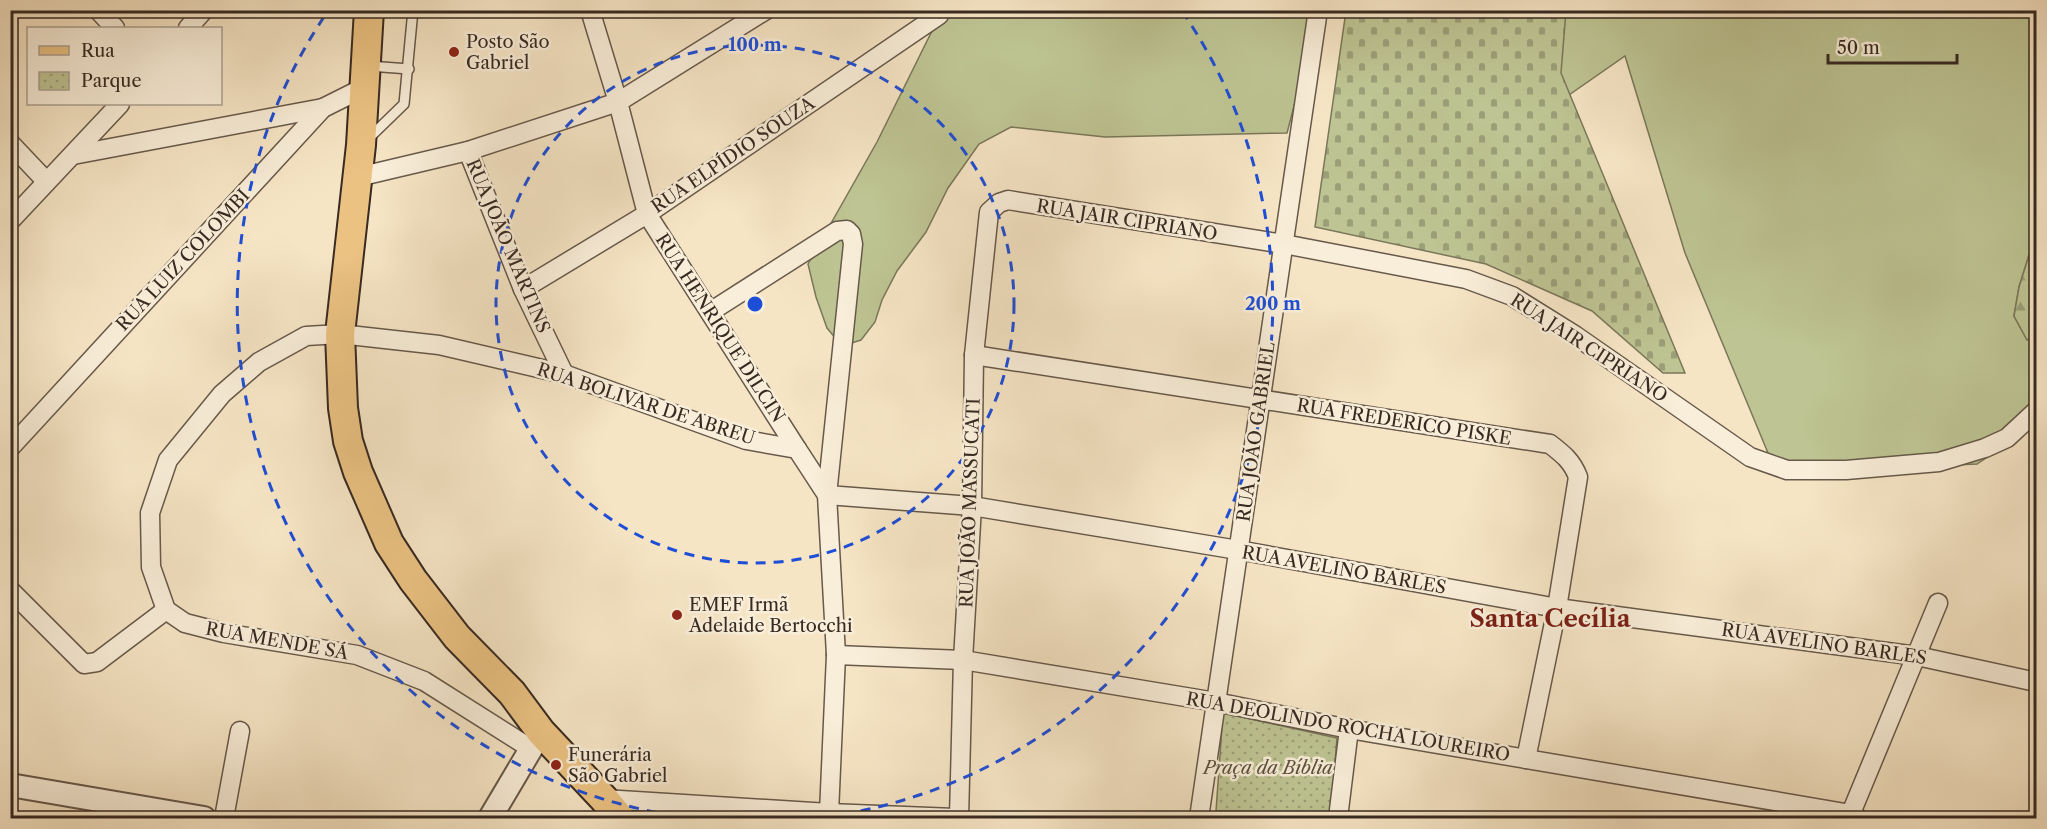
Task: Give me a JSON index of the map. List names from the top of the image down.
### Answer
{
  "streets": {
    "street": [
      "RUA ELPÍDIO SOUZA",
      "RUA JAIR CIPRIANO",
      "RUA JOÃO MARTINS",
      "RUA LUIZ COLOMBI",
      "RUA HENRIQUE DILCIN",
      "RUA BOLIVAR DE ABREU",
      "RUA FREDERICO PISKE",
      "RUA JOÃO GABRIEL",
      "RUA JOÃO MASSUCATI",
      "RUA AVELINO BARLES",
      "RUA MENDE SÁ",
      "RUA DEOLINDO ROCHA LOUREIRO"
    ]
  },
  "crossings": [
    ["RUA ELPÍDIO SOUZA", "RUA JOÃO MARTINS"],
    ["RUA ELPÍDIO SOUZA", "RUA HENRIQUE DILCIN"],
    ["RUA JAIR CIPRIANO", "RUA JOÃO GABRIEL"],
    ["RUA JAIR CIPRIANO", "RUA JOÃO MASSUCATI"],
    ["RUA JOÃO MARTINS", "RUA BOLIVAR DE ABREU"],
    ["RUA HENRIQUE DILCIN", "RUA BOLIVAR DE ABREU"],
    ["RUA FREDERICO PISKE", "RUA JOÃO GABRIEL"],
    ["RUA FREDERICO PISKE", "RUA JOÃO MASSUCATI"],
    ["RUA FREDERICO PISKE", "RUA AVELINO BARLES"],
    ["RUA JOÃO GABRIEL", "RUA AVELINO BARLES"],
    ["RUA JOÃO GABRIEL", "RUA DEOLINDO ROCHA LOUREIRO"],
    ["RUA JOÃO MASSUCATI", "RUA AVELINO BARLES"],
    ["RUA JOÃO MASSUCATI", "RUA DEOLINDO ROCHA LOUREIRO"]
  ],
  "districts": ["Santa Cecília"],
  "parks": ["Praça da Bíblia"],
  "places": ["Posto São Gabriel", "EMEF Irmã Adelaide Bertocchi", "Funerária São Gabriel"],
  "legend": ["Rua", "Parque"],
  "scale_bar": "50 m",
  "rings": ["100 m", "200 m"]
}
